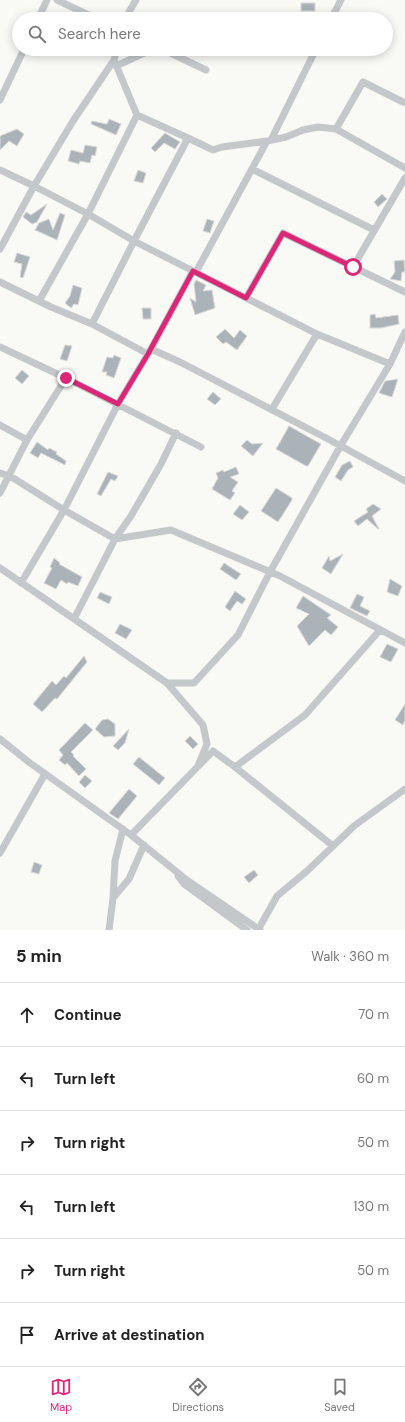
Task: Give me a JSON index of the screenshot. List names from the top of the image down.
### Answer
{
  "page": {
    "search": "Search here",
    "heading": ["5 min", "Walk · 360 m"],
    "list": [
      ["Continue", "70 m"],
      ["Turn left", "60 m"],
      ["Turn right", "50 m"],
      ["Turn left", "130 m"],
      ["Turn right", "50 m"],
      "Arrive at destination"
    ],
    "nav": ["Map", "Directions", "Saved"]
  }
}
